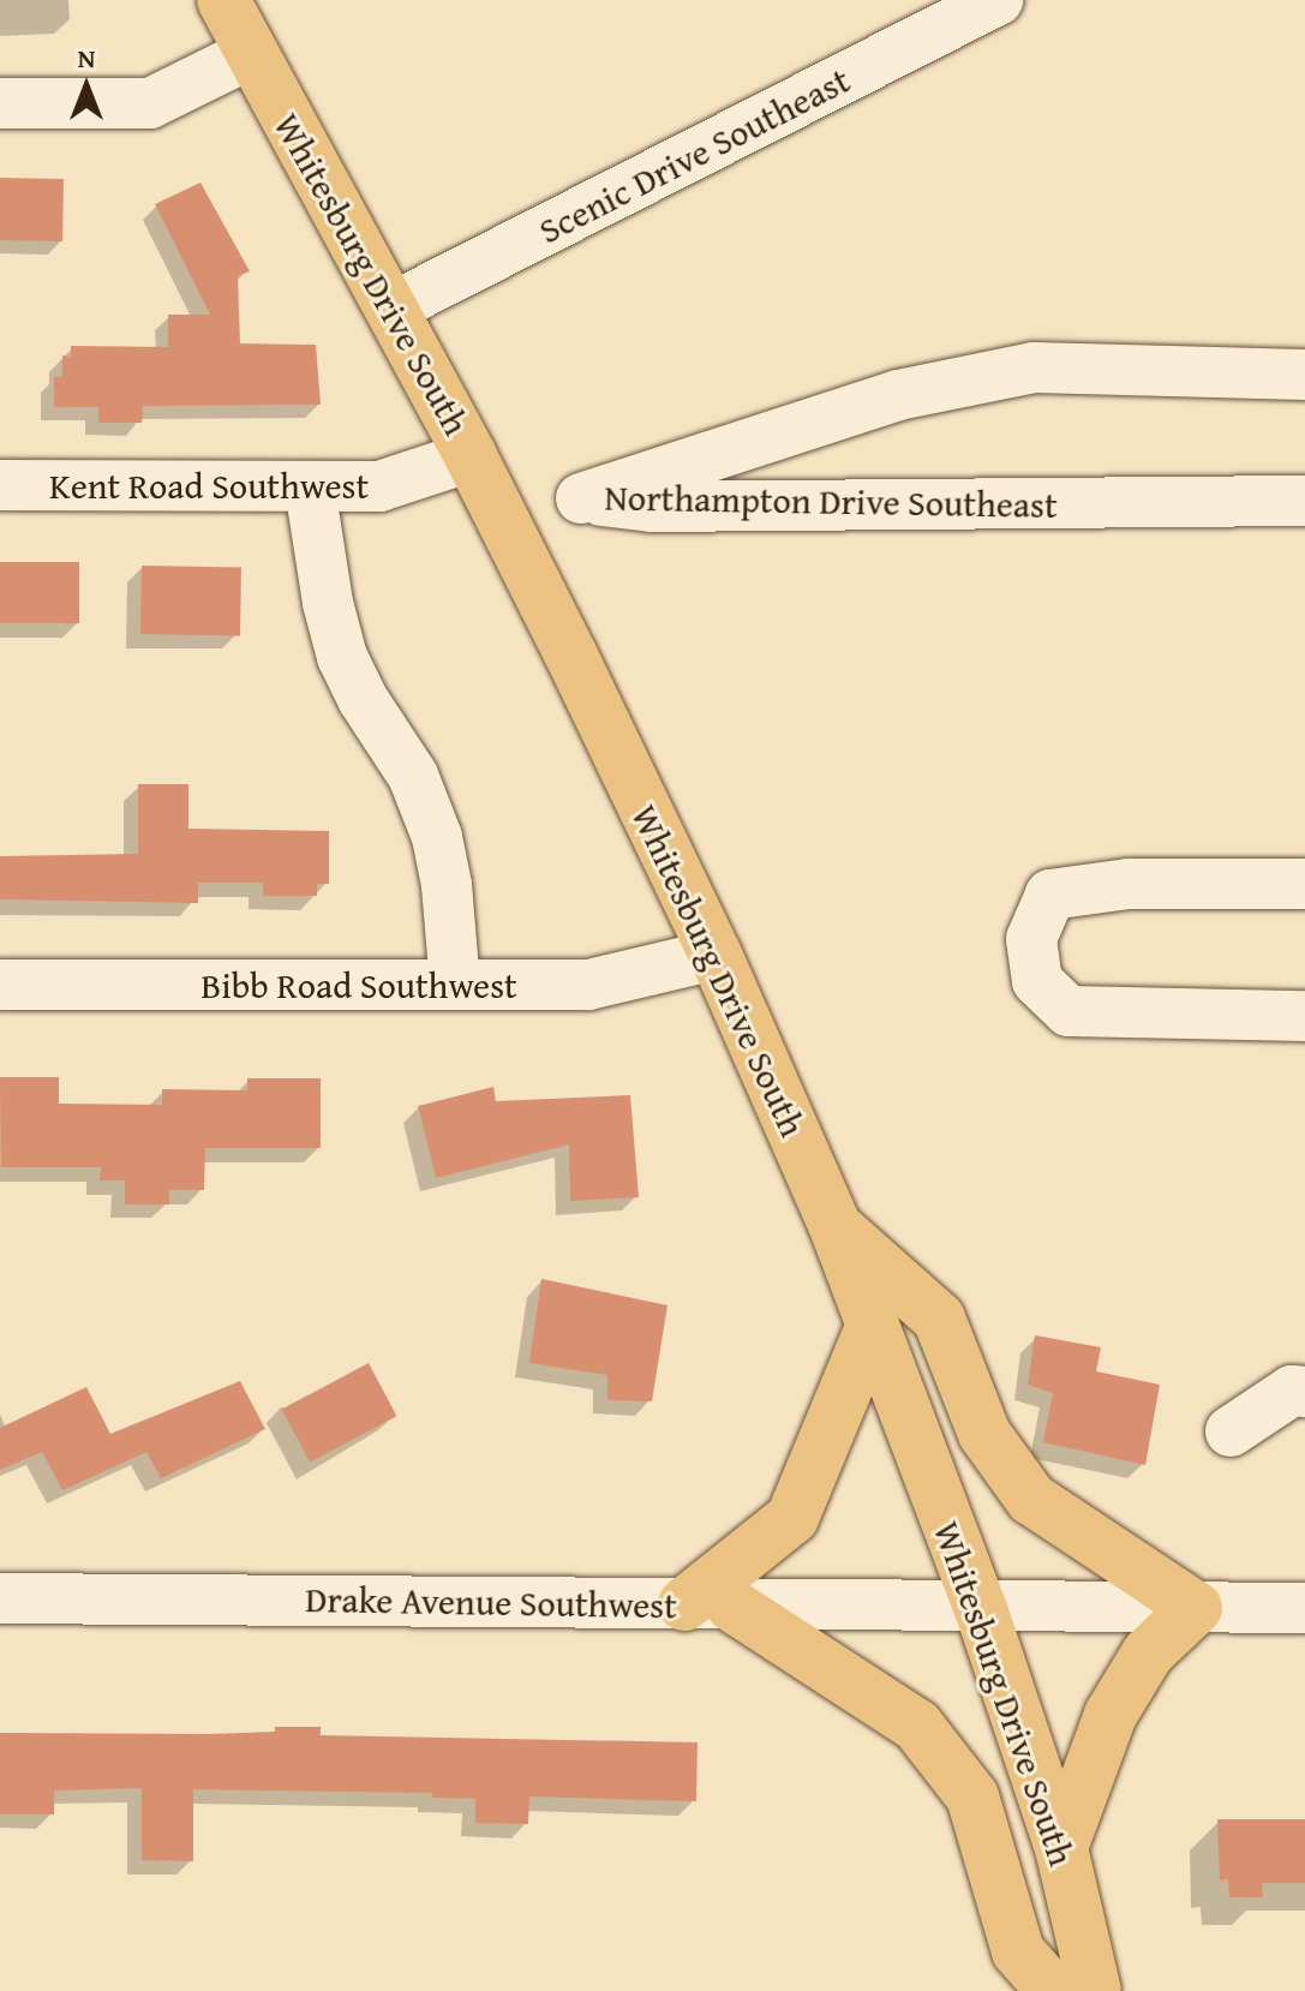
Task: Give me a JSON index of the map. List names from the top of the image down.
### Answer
{
  "streets": {
    "main road": ["Whitesburg Drive South"],
    "street": [
      "Scenic Drive Southeast",
      "Kent Road Southwest",
      "Northampton Drive Southeast",
      "Bibb Road Southwest",
      "Drake Avenue Southwest"
    ]
  },
  "crossings": [
    ["Scenic Drive Southeast", "Whitesburg Drive South"],
    ["Whitesburg Drive South", "Kent Road Southwest"],
    ["Whitesburg Drive South", "Bibb Road Southwest"],
    ["Whitesburg Drive South", "Drake Avenue Southwest"]
  ],
  "north": "top"
}
